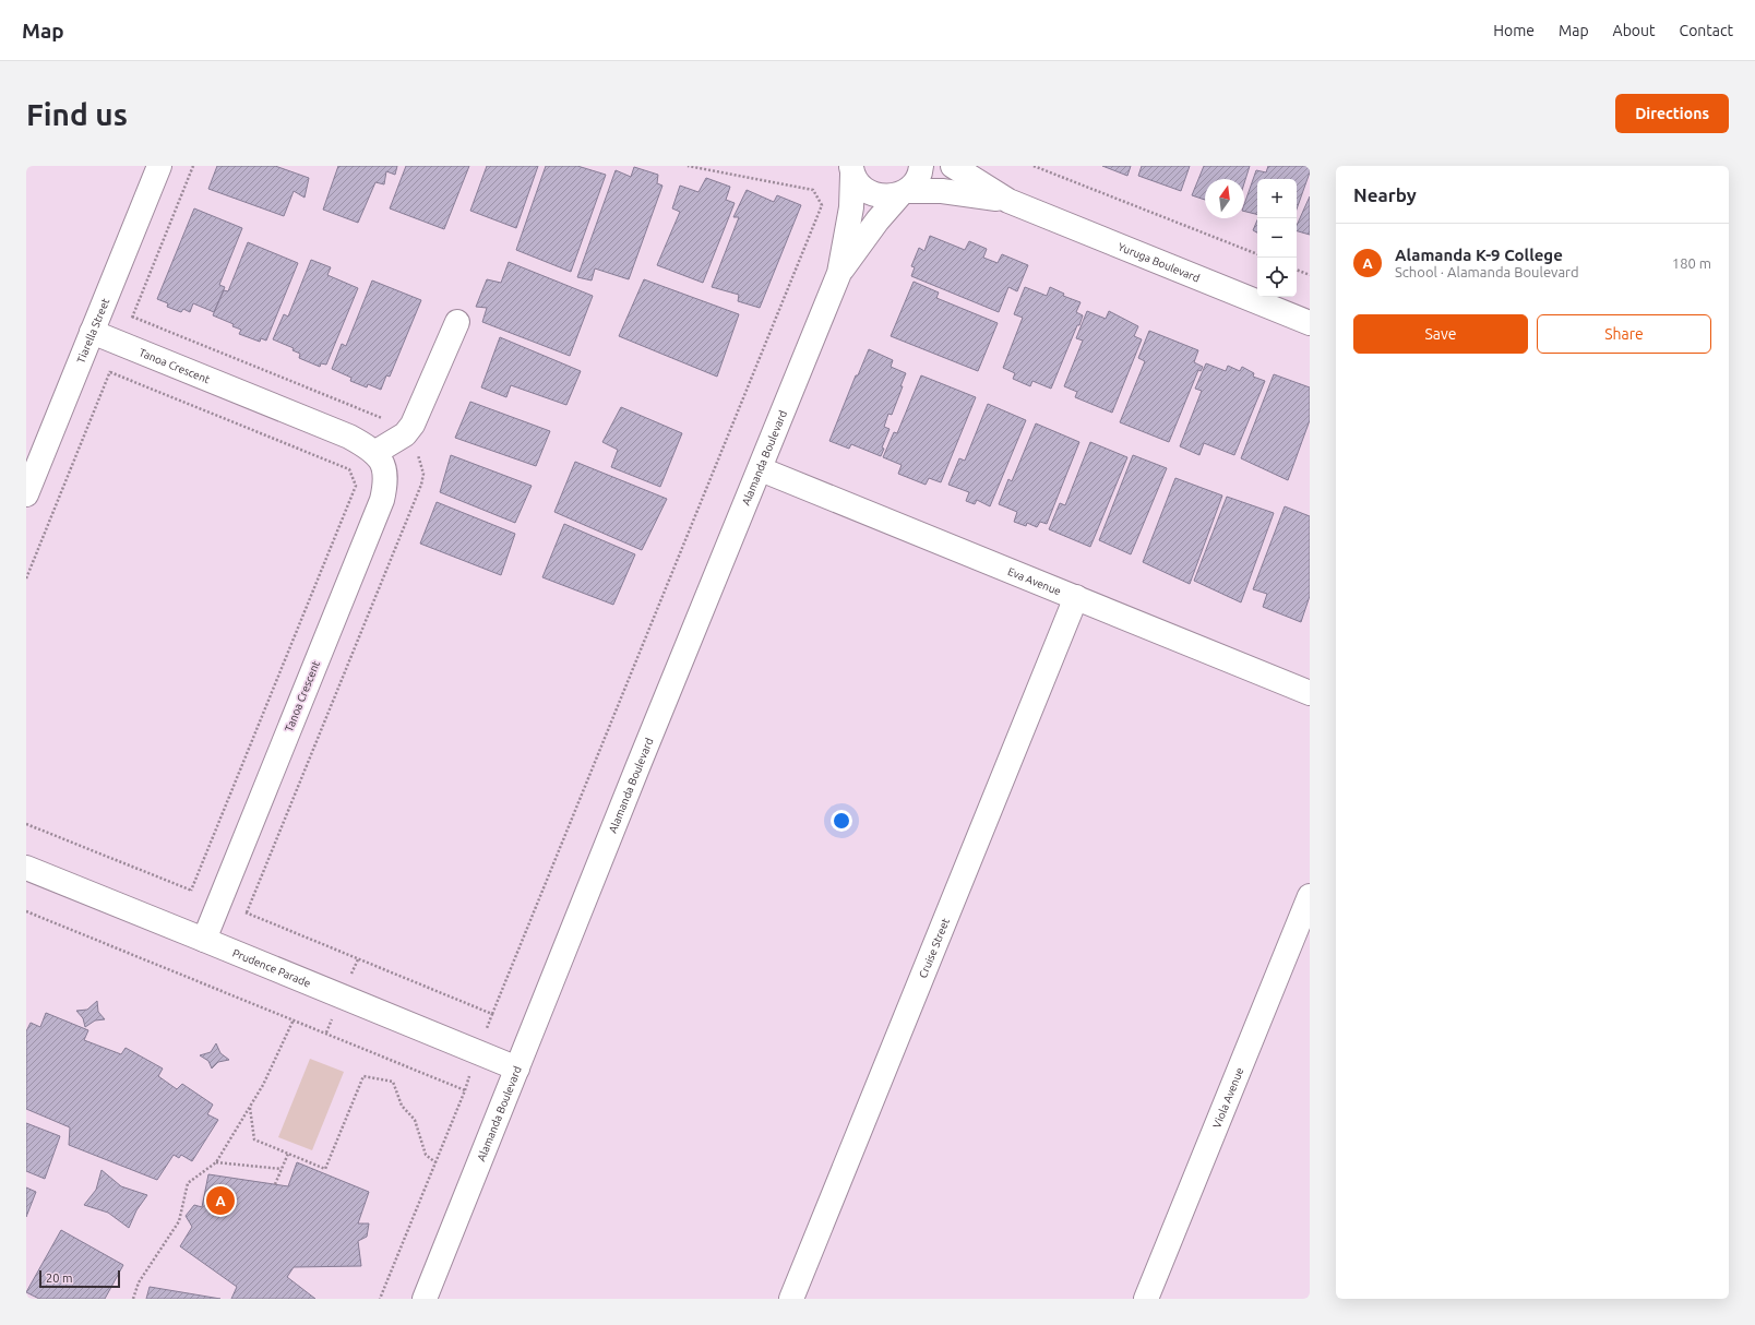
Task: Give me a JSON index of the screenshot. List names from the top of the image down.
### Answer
{
  "streets": {
    "street": [
      "Yuruga Boulevard",
      "Tiarella Street",
      "Tanoa Crescent",
      "Alamanda Boulevard",
      "Eva Avenue",
      "Cruise Street",
      "Prudence Parade",
      "Viola Avenue"
    ]
  },
  "crossings": [
    ["Yuruga Boulevard", "Alamanda Boulevard"],
    ["Tiarella Street", "Tanoa Crescent"],
    ["Tanoa Crescent", "Prudence Parade"],
    ["Alamanda Boulevard", "Eva Avenue"],
    ["Alamanda Boulevard", "Prudence Parade"],
    ["Eva Avenue", "Cruise Street"]
  ],
  "scale_bar": "20 m",
  "north": "top",
  "page": {
    "header": "Map",
    "nav": [
      "Home",
      "Map",
      "About",
      "Contact"
    ],
    "buttons": [
      "Directions",
      ["Save", "Share"]
    ],
    "title": "Find us",
    "heading": "Nearby",
    "map_buttons": ["+", "−"],
    "list": [
      {
        "mark": "A",
        "name": "Alamanda K-9 College",
        "note": "School · Alamanda Boulevard",
        "value": "180 m"
      }
    ],
    "pins": "A",
    "scale": "20 m"
  }
}
